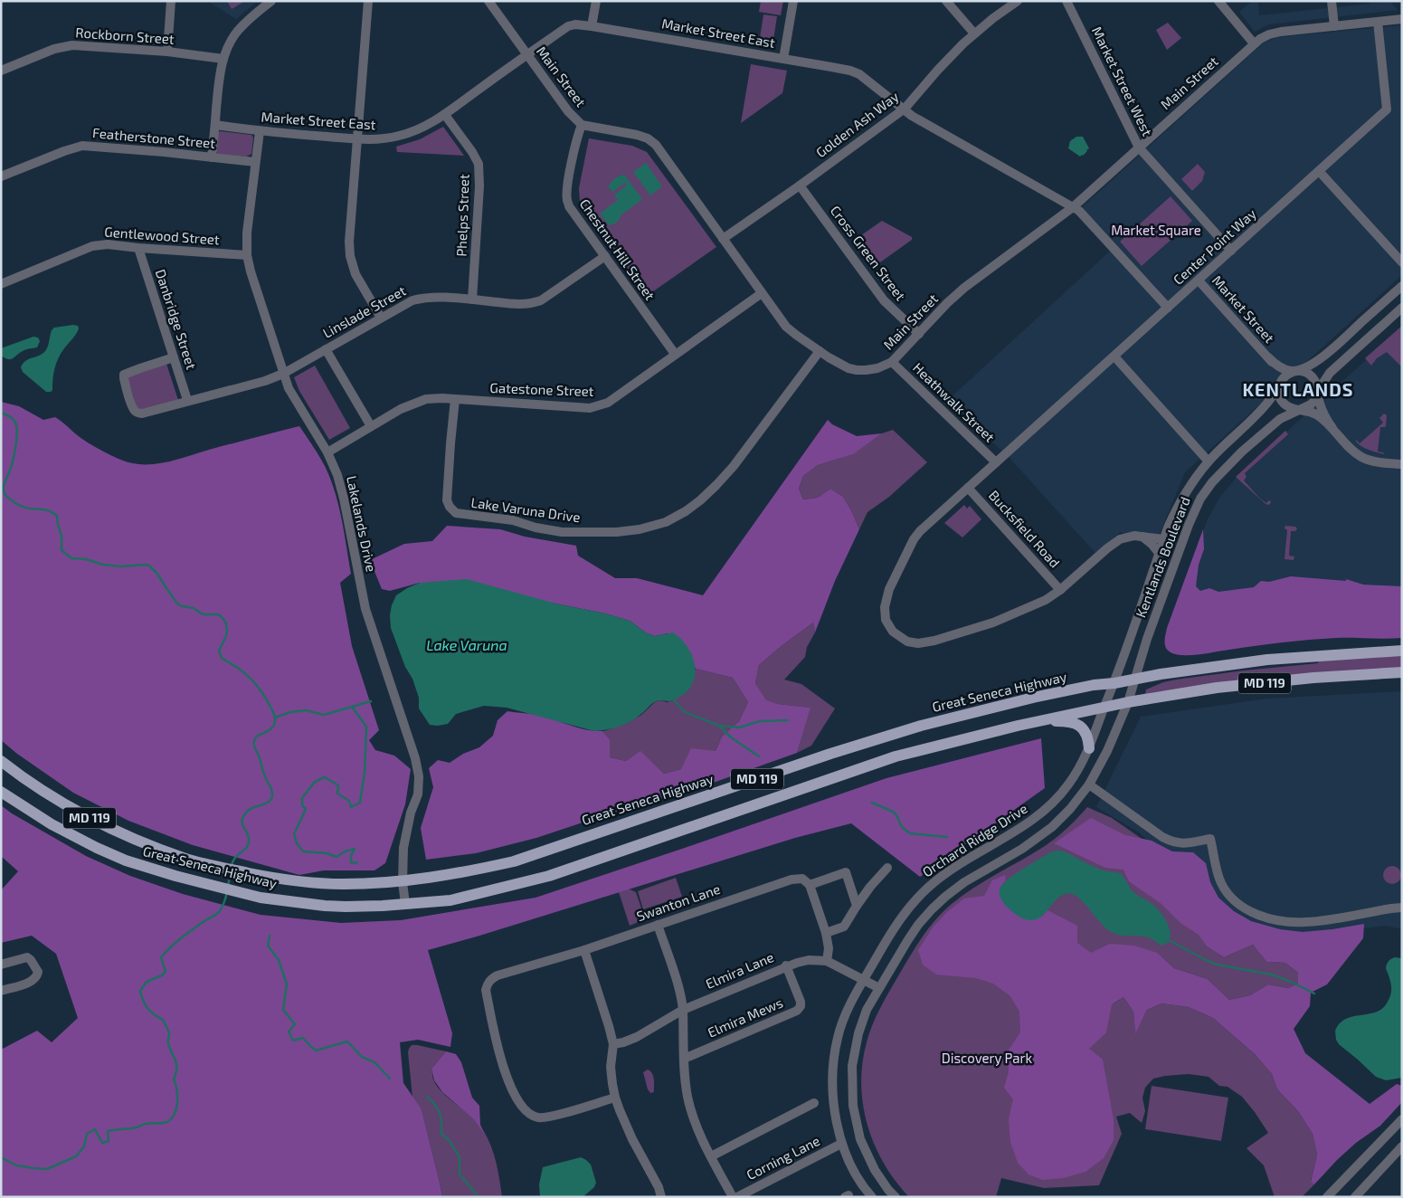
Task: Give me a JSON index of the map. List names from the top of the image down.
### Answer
{
  "streets": {
    "main road": ["MD 119", "Great Seneca Highway"],
    "street": [
      "Market Street East",
      "Rockborn Street",
      "Main Street",
      "Market Street West",
      "Golden Ash Way",
      "Featherstone Street",
      "Phelps Street",
      "Gentlewood Street",
      "Center Point Way",
      "Chestnut Hill Street",
      "Cross Green Street",
      "Market Street",
      "Linslade Street",
      "Danbridge Street",
      "Gatestone Street",
      "Heathwalk Street",
      "Lake Varuna Drive",
      "Lakelands Drive",
      "Bucksfield Road",
      "Kentlands Boulevard",
      "Orchard Ridge Drive",
      "Swanton Lane",
      "Elmira Lane",
      "Elmira Mews",
      "Corning Lane"
    ]
  },
  "crossings": [
    ["Market Street East", "Main Street"],
    ["Market Street East", "Golden Ash Way"],
    ["Market Street East", "Phelps Street"],
    ["Market Street East", "Center Point Way"],
    ["Market Street East", "Lakelands Drive"],
    ["Main Street", "Market Street West"],
    ["Main Street", "Golden Ash Way"],
    ["Main Street", "Center Point Way"],
    ["Main Street", "Chestnut Hill Street"],
    ["Main Street", "Cross Green Street"],
    ["Main Street", "Gatestone Street"],
    ["Main Street", "Heathwalk Street"],
    ["Main Street", "Lake Varuna Drive"],
    ["Market Street West", "Center Point Way"],
    ["Golden Ash Way", "Cross Green Street"],
    ["Featherstone Street", "Lakelands Drive"],
    ["Phelps Street", "Linslade Street"],
    ["Gentlewood Street", "Danbridge Street"],
    ["Gentlewood Street", "Lakelands Drive"],
    ["Center Point Way", "Market Street"],
    ["Center Point Way", "Heathwalk Street"],
    ["Center Point Way", "Bucksfield Road"],
    ["Center Point Way", "Kentlands Boulevard"],
    ["Chestnut Hill Street", "Linslade Street"],
    ["Chestnut Hill Street", "Gatestone Street"],
    ["Market Street", "Kentlands Boulevard"],
    ["Linslade Street", "Danbridge Street"],
    ["Linslade Street", "Lakelands Drive"],
    ["Gatestone Street", "Lake Varuna Drive"],
    ["Gatestone Street", "Lakelands Drive"],
    ["Lakelands Drive", "Great Seneca Highway"],
    ["Kentlands Boulevard", "Great Seneca Highway"],
    ["Kentlands Boulevard", "Orchard Ridge Drive"],
    ["Great Seneca Highway", "Orchard Ridge Drive"],
    ["Orchard Ridge Drive", "Elmira Lane"],
    ["Orchard Ridge Drive", "Corning Lane"],
    ["Elmira Lane", "Elmira Mews"]
  ],
  "districts": ["KENTLANDS"],
  "water": ["Lake Varuna"],
  "parks": ["Market Square", "Discovery Park"]
}
